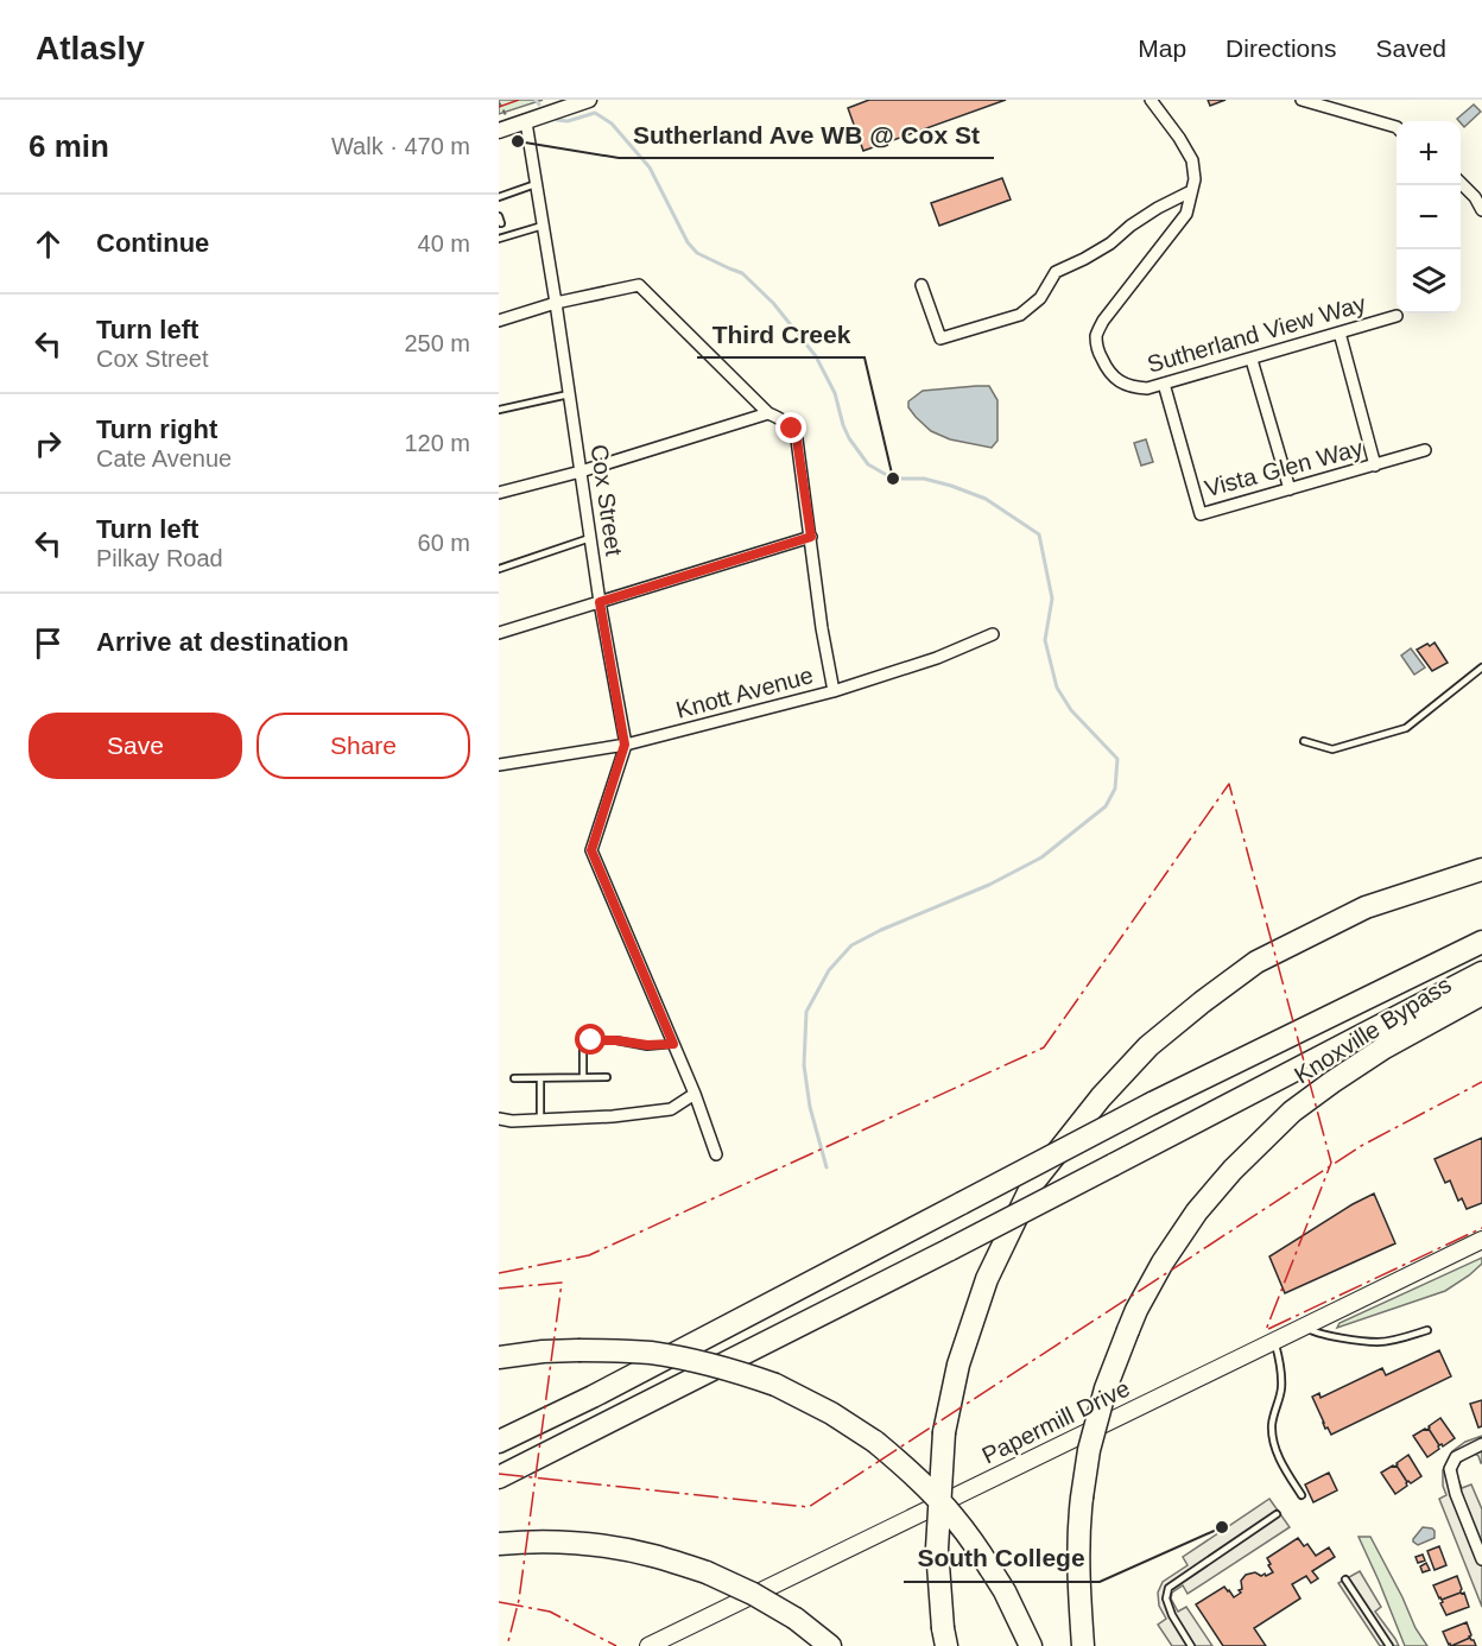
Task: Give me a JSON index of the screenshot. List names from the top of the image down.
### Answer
{
  "streets": {
    "highway": ["Knoxville Bypass"],
    "main road": ["Papermill Drive"],
    "street": [
      "Sutherland View Way",
      "Vista Glen Way",
      "Cox Street",
      "Knott Avenue"
    ]
  },
  "crossings": [
    ["Sutherland View Way", "Vista Glen Way"],
    ["Cox Street", "Knott Avenue"]
  ],
  "places": ["Sutherland Ave WB @ Cox St", "Third Creek", "South College"],
  "page": {
    "header": "Atlasly",
    "nav": ["Map", "Directions", "Saved"],
    "heading": ["6 min", "Walk · 470 m"],
    "map_buttons": ["+", "−"],
    "list": [
      ["Continue", "40 m"],
      ["Turn left", "Cox Street", "250 m"],
      ["Turn right", "Cate Avenue", "120 m"],
      ["Turn left", "Pilkay Road", "60 m"],
      "Arrive at destination"
    ],
    "buttons": ["Save", "Share"]
  }
}
